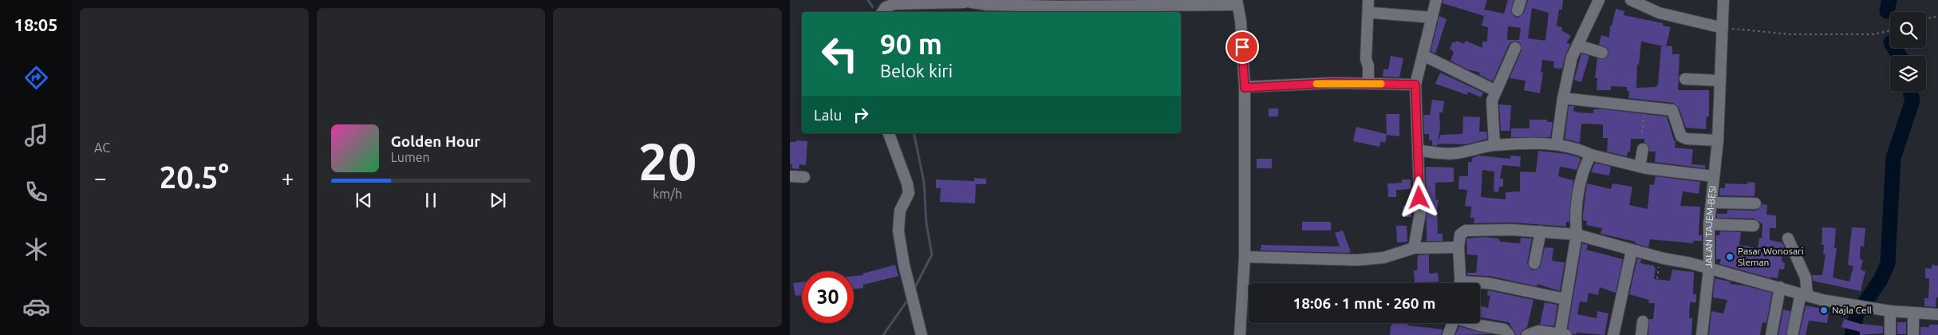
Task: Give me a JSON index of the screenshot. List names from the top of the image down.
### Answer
{
  "streets": {
    "street": ["JALAN TAJEM-BESI"]
  },
  "places": ["Pasar Wonosari Sleman", "Najla Cell"],
  "page": {
    "tabs": "18:05",
    "tile": [
      "AC",
      ["20", "km/h"]
    ],
    "turn": ["90 m", "Belok kiri"],
    "then": "Lalu",
    "song": ["Golden Hour", "Lumen"],
    "heat": ["−", "20.5°", "+"],
    "limit": "30",
    "trip": "18:06 · 1 mnt · 260 m"
  }
}
